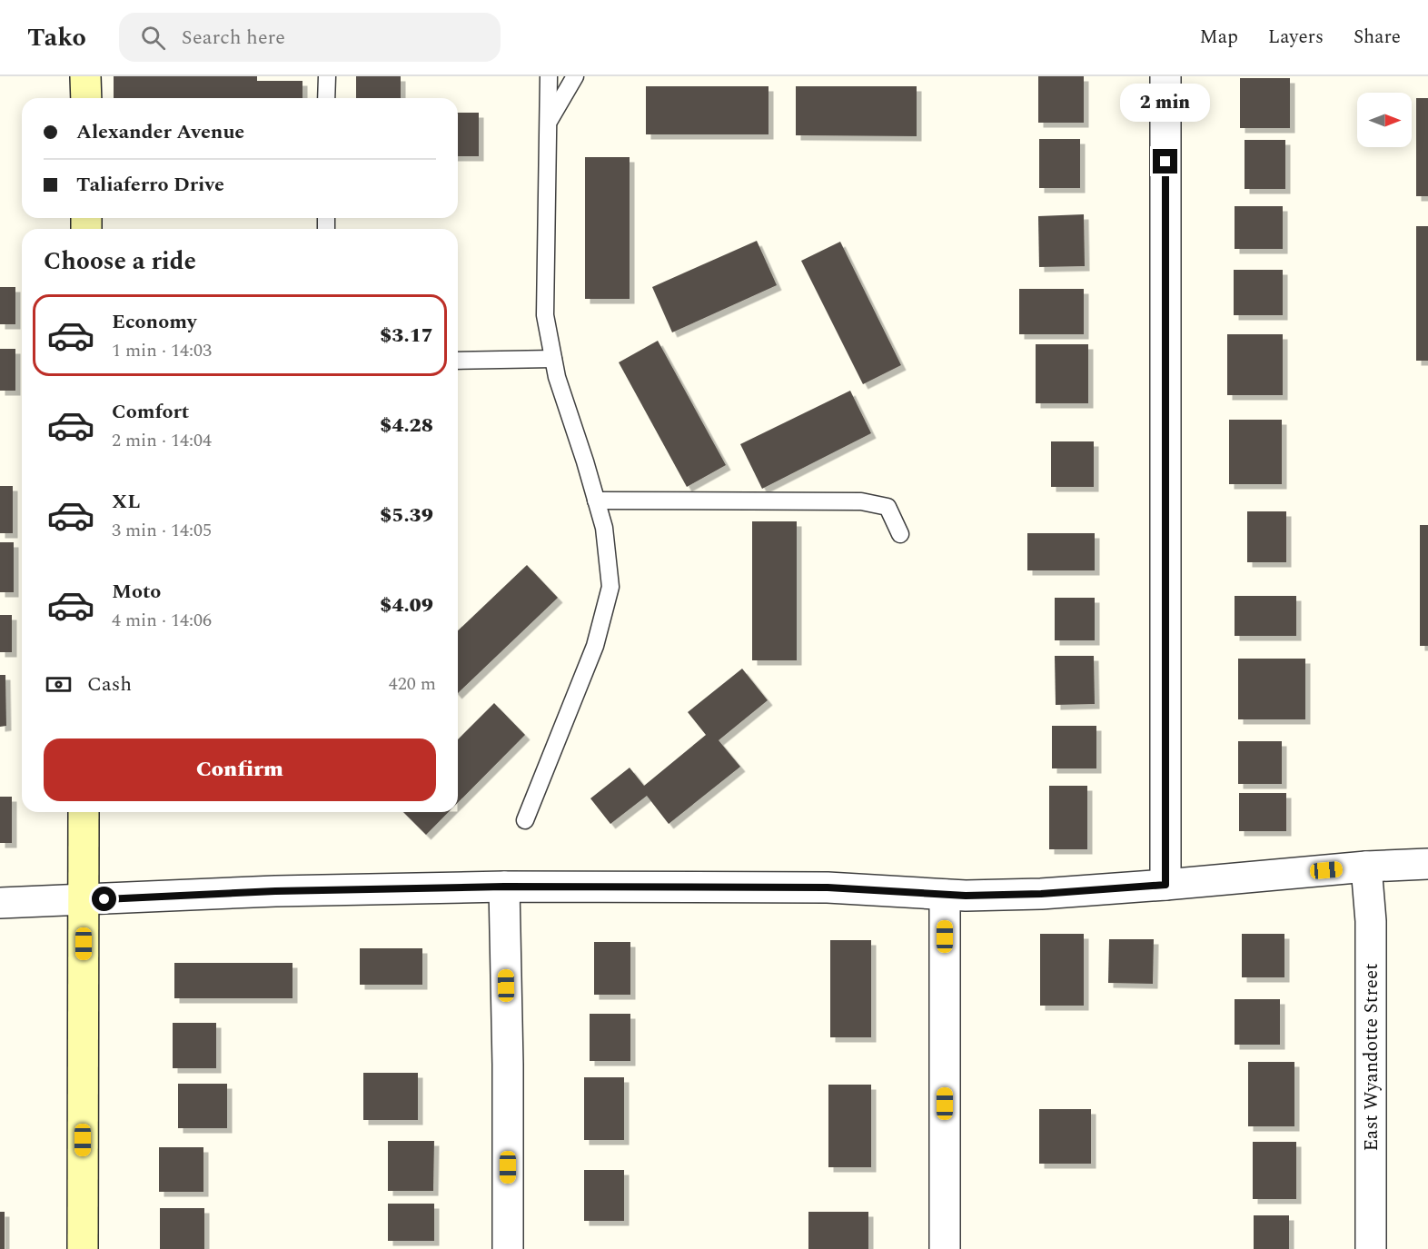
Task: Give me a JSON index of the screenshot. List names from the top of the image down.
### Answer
{
  "streets": {
    "street": ["East Wyandotte Street"]
  },
  "north": "right",
  "page": {
    "header": "Tako",
    "search": "Search here",
    "nav": ["Map", "Layers", "Share"],
    "bubble": "2 min",
    "banner": ["Alexander Avenue", "Taliaferro Drive"],
    "heading": "Choose a ride",
    "list": [
      {
        "name": "Economy",
        "note": "1 min · 14:03",
        "value": "$3.17"
      },
      {
        "name": "Comfort",
        "note": "2 min · 14:04",
        "value": "$4.28"
      },
      {
        "name": "XL",
        "note": "3 min · 14:05",
        "value": "$5.39"
      },
      {
        "name": "Moto",
        "note": "4 min · 14:06",
        "value": "$4.09"
      }
    ],
    "pay": ["Cash", "420 m"],
    "buttons": "Confirm"
  }
}
